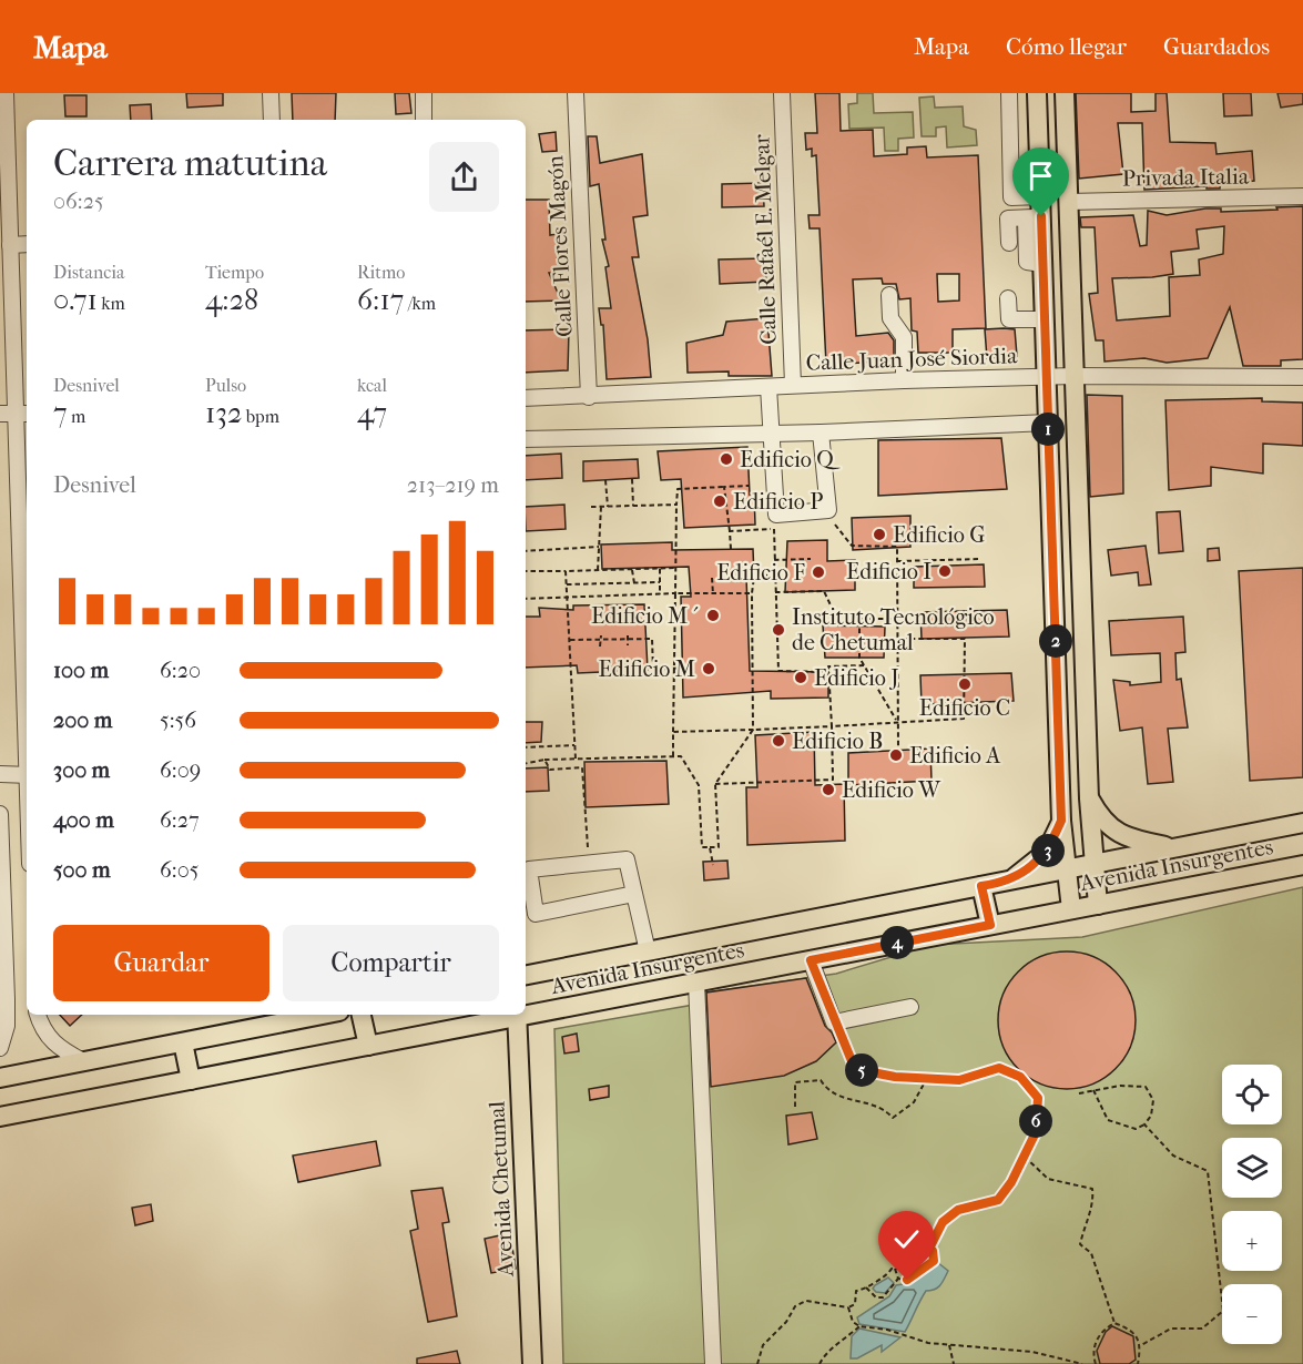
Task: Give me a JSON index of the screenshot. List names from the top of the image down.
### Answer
{
  "streets": {
    "main road": ["Avenida Insurgentes", "Avenida Chetumal"],
    "street": [
      "Privada Italia",
      "Calle Rafaél E. Melgar",
      "Calle Flores Magón",
      "Calle Juan José Siordia"
    ]
  },
  "crossings": [
    ["Calle Rafaél E. Melgar", "Calle Juan José Siordia"],
    ["Calle Flores Magón", "Calle Juan José Siordia"],
    ["Avenida Insurgentes", "Avenida Chetumal"]
  ],
  "places": [
    "Edificio Q",
    "Edificio P",
    "Edificio G",
    "Edificio I",
    "Edificio F",
    "Edificio M´",
    "Instituto Tecnológico de Chetumal",
    "Edificio M",
    "Edificio J",
    "Edificio C",
    "Edificio B",
    "Edificio A",
    "Edificio W"
  ],
  "page": {
    "header": "Mapa",
    "nav": ["Mapa", "Cómo llegar", "Guardados"],
    "heading": ["Carrera matutina", "06:25"],
    "stats": [
      ["Distancia", "0.71 km"],
      ["Tiempo", "4:28"],
      ["Ritmo", "6:17 /km"],
      ["Desnivel", "7 m"],
      ["Pulso", "132 bpm"],
      ["kcal", "47"]
    ],
    "pins": [
      "1",
      "2",
      "3",
      "4",
      "5",
      "6"
    ],
    "chart": ["Desnivel", "213–219 m"],
    "list": [
      {
        "name": "100 m",
        "note": "6:20"
      },
      {
        "name": "200 m",
        "note": "5:56"
      },
      {
        "name": "300 m",
        "note": "6:09"
      },
      {
        "name": "400 m",
        "note": "6:27"
      },
      {
        "name": "500 m",
        "note": "6:05"
      }
    ],
    "buttons": ["Guardar", "Compartir"],
    "map_buttons": ["+", "−"]
  }
}
